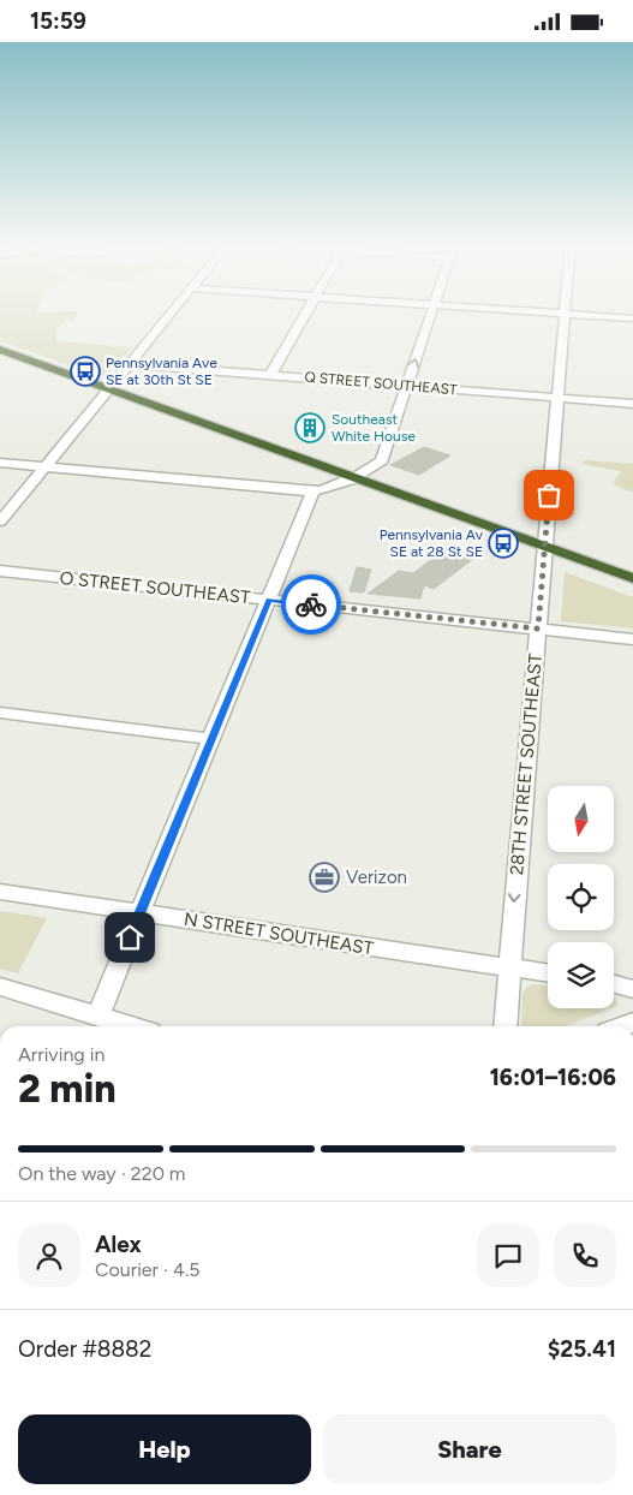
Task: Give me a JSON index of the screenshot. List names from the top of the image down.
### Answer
{
  "streets": {
    "street": [
      "Q STREET SOUTHEAST",
      "O STREET SOUTHEAST",
      "28TH STREET SOUTHEAST",
      "N STREET SOUTHEAST"
    ]
  },
  "crossings": [
    ["Q STREET SOUTHEAST", "28TH STREET SOUTHEAST"],
    ["O STREET SOUTHEAST", "28TH STREET SOUTHEAST"],
    ["28TH STREET SOUTHEAST", "N STREET SOUTHEAST"]
  ],
  "one_way": ["28TH STREET SOUTHEAST"],
  "places": {
    "bus stop": ["Pennsylvania Ave SE at 30th St SE", "Pennsylvania Av SE at 28 St SE"],
    "building": ["Southeast White House"],
    "office": ["Verizon"]
  },
  "north": "bottom",
  "page": {
    "status": "15:59",
    "heading": ["2 min", "Arriving in", "16:01–16:06"],
    "panel": [
      "Alex",
      "Courier · 4.5",
      "Order #8882",
      "$25.41"
    ],
    "bar": "On the way · 220 m",
    "buttons": ["Help", "Share"]
  }
}
